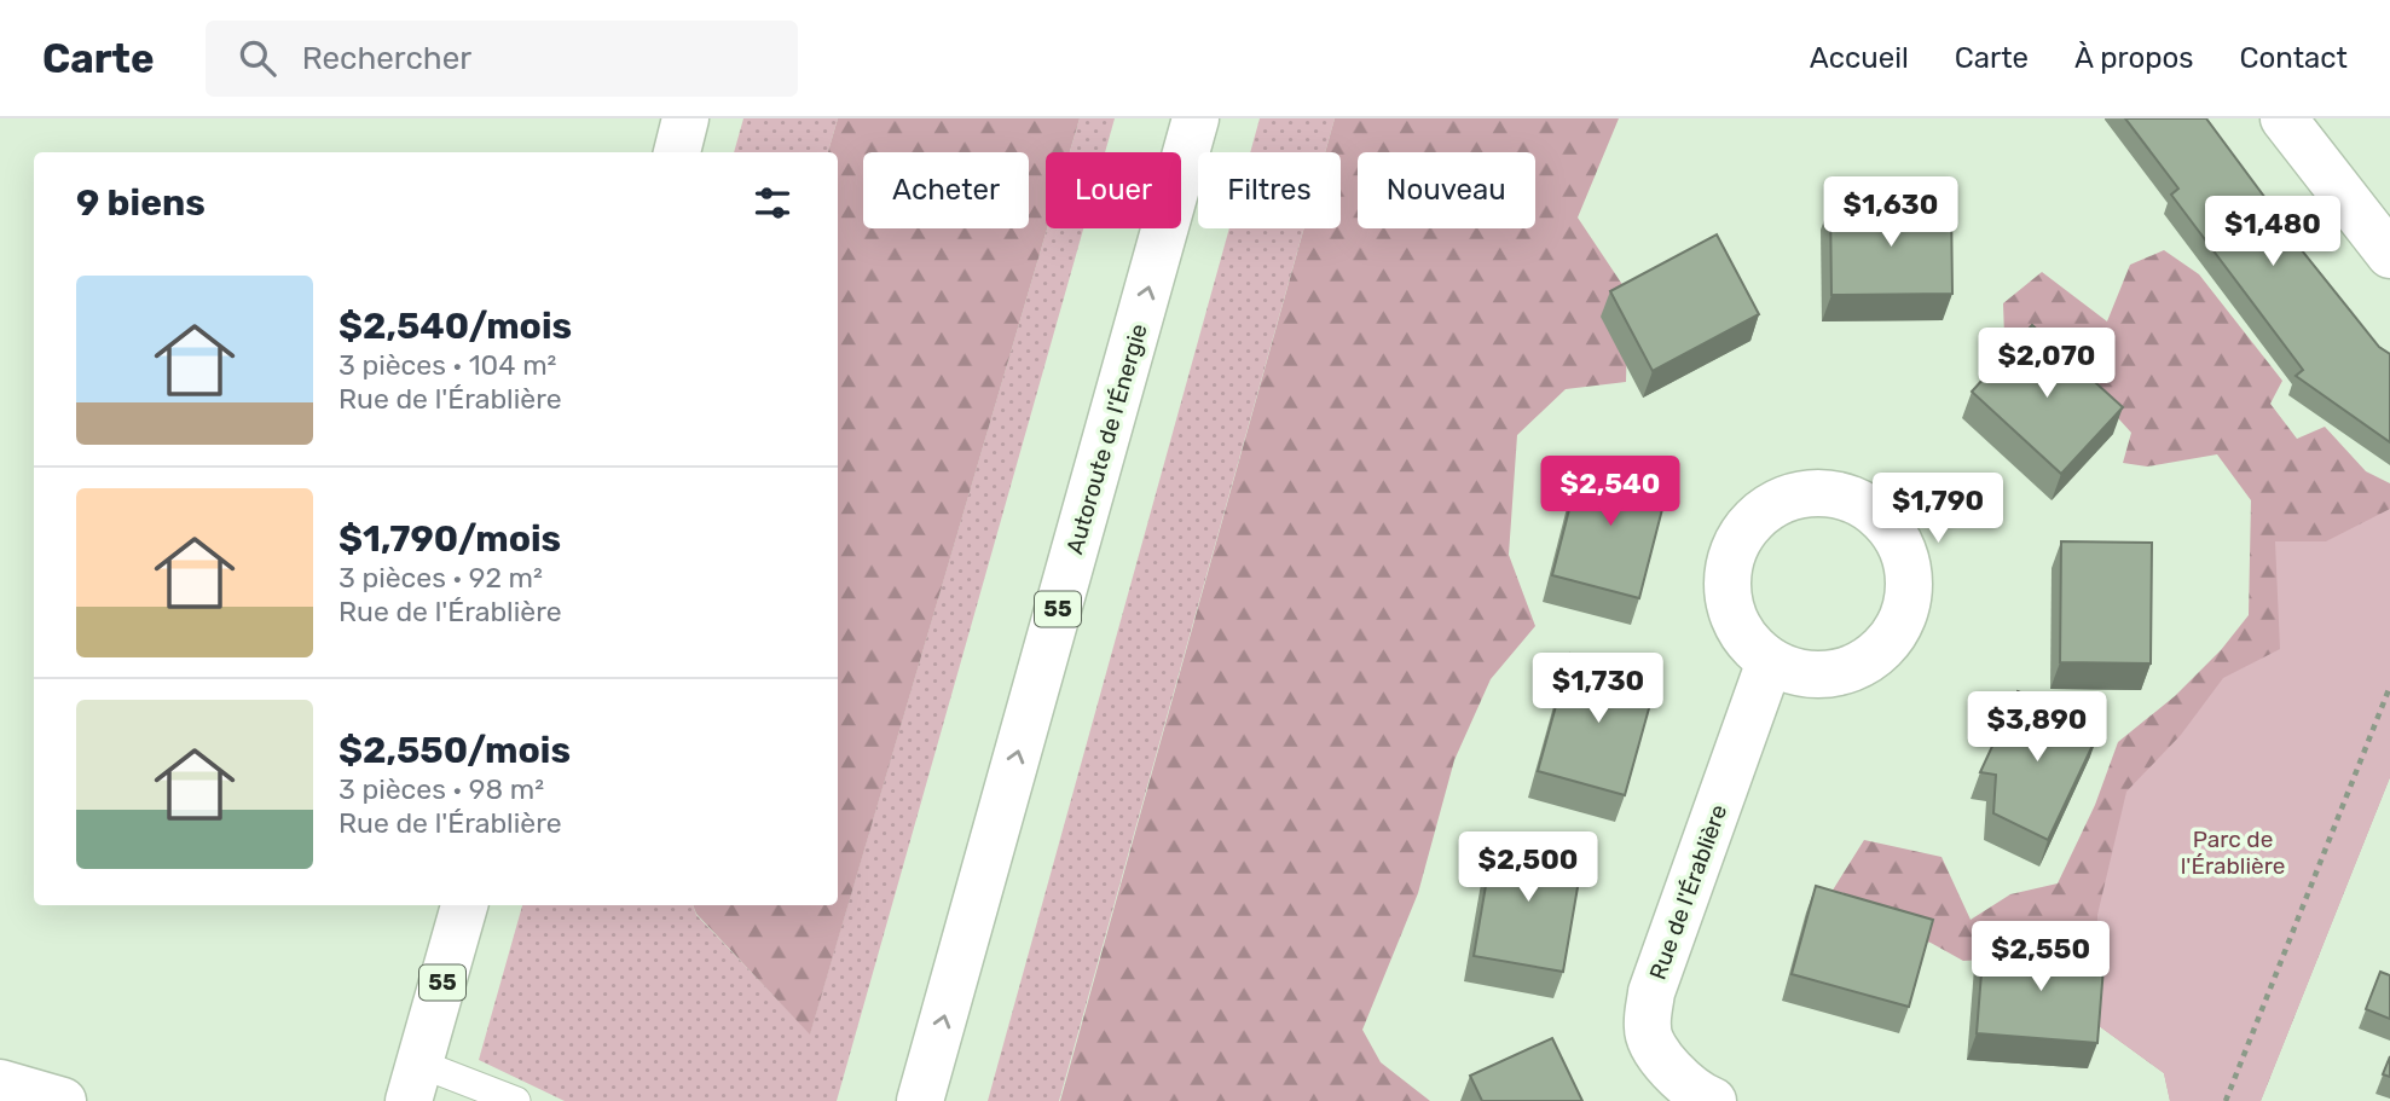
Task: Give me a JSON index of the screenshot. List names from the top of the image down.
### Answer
{
  "streets": {
    "main road": ["Autoroute de l'Énergie", "55", "Rue de l'Érablière"]
  },
  "one_way": ["Autoroute de l'Énergie"],
  "parks": ["Parc de l'Érablière"],
  "page": {
    "header": "Carte",
    "search": "Rechercher",
    "nav": [
      "Accueil",
      "Carte",
      "À propos",
      "Contact"
    ],
    "chip": [
      "Acheter",
      "Louer",
      "Filtres",
      "Nouveau"
    ],
    "heading": "9 biens",
    "price": [
      "$1,630",
      "$1,480",
      "$2,070",
      "$2,540",
      "$1,790",
      "$1,730",
      "$3,890",
      "$2,500",
      "$2,550"
    ],
    "list": [
      {
        "name": "$2,540/mois",
        "note": "3 pièces · 104 m² · Rue de l'Érablière"
      },
      {
        "name": "$1,790/mois",
        "note": "3 pièces · 92 m² · Rue de l'Érablière"
      },
      {
        "name": "$2,550/mois",
        "note": "3 pièces · 98 m² · Rue de l'Érablière"
      }
    ]
  }
}
